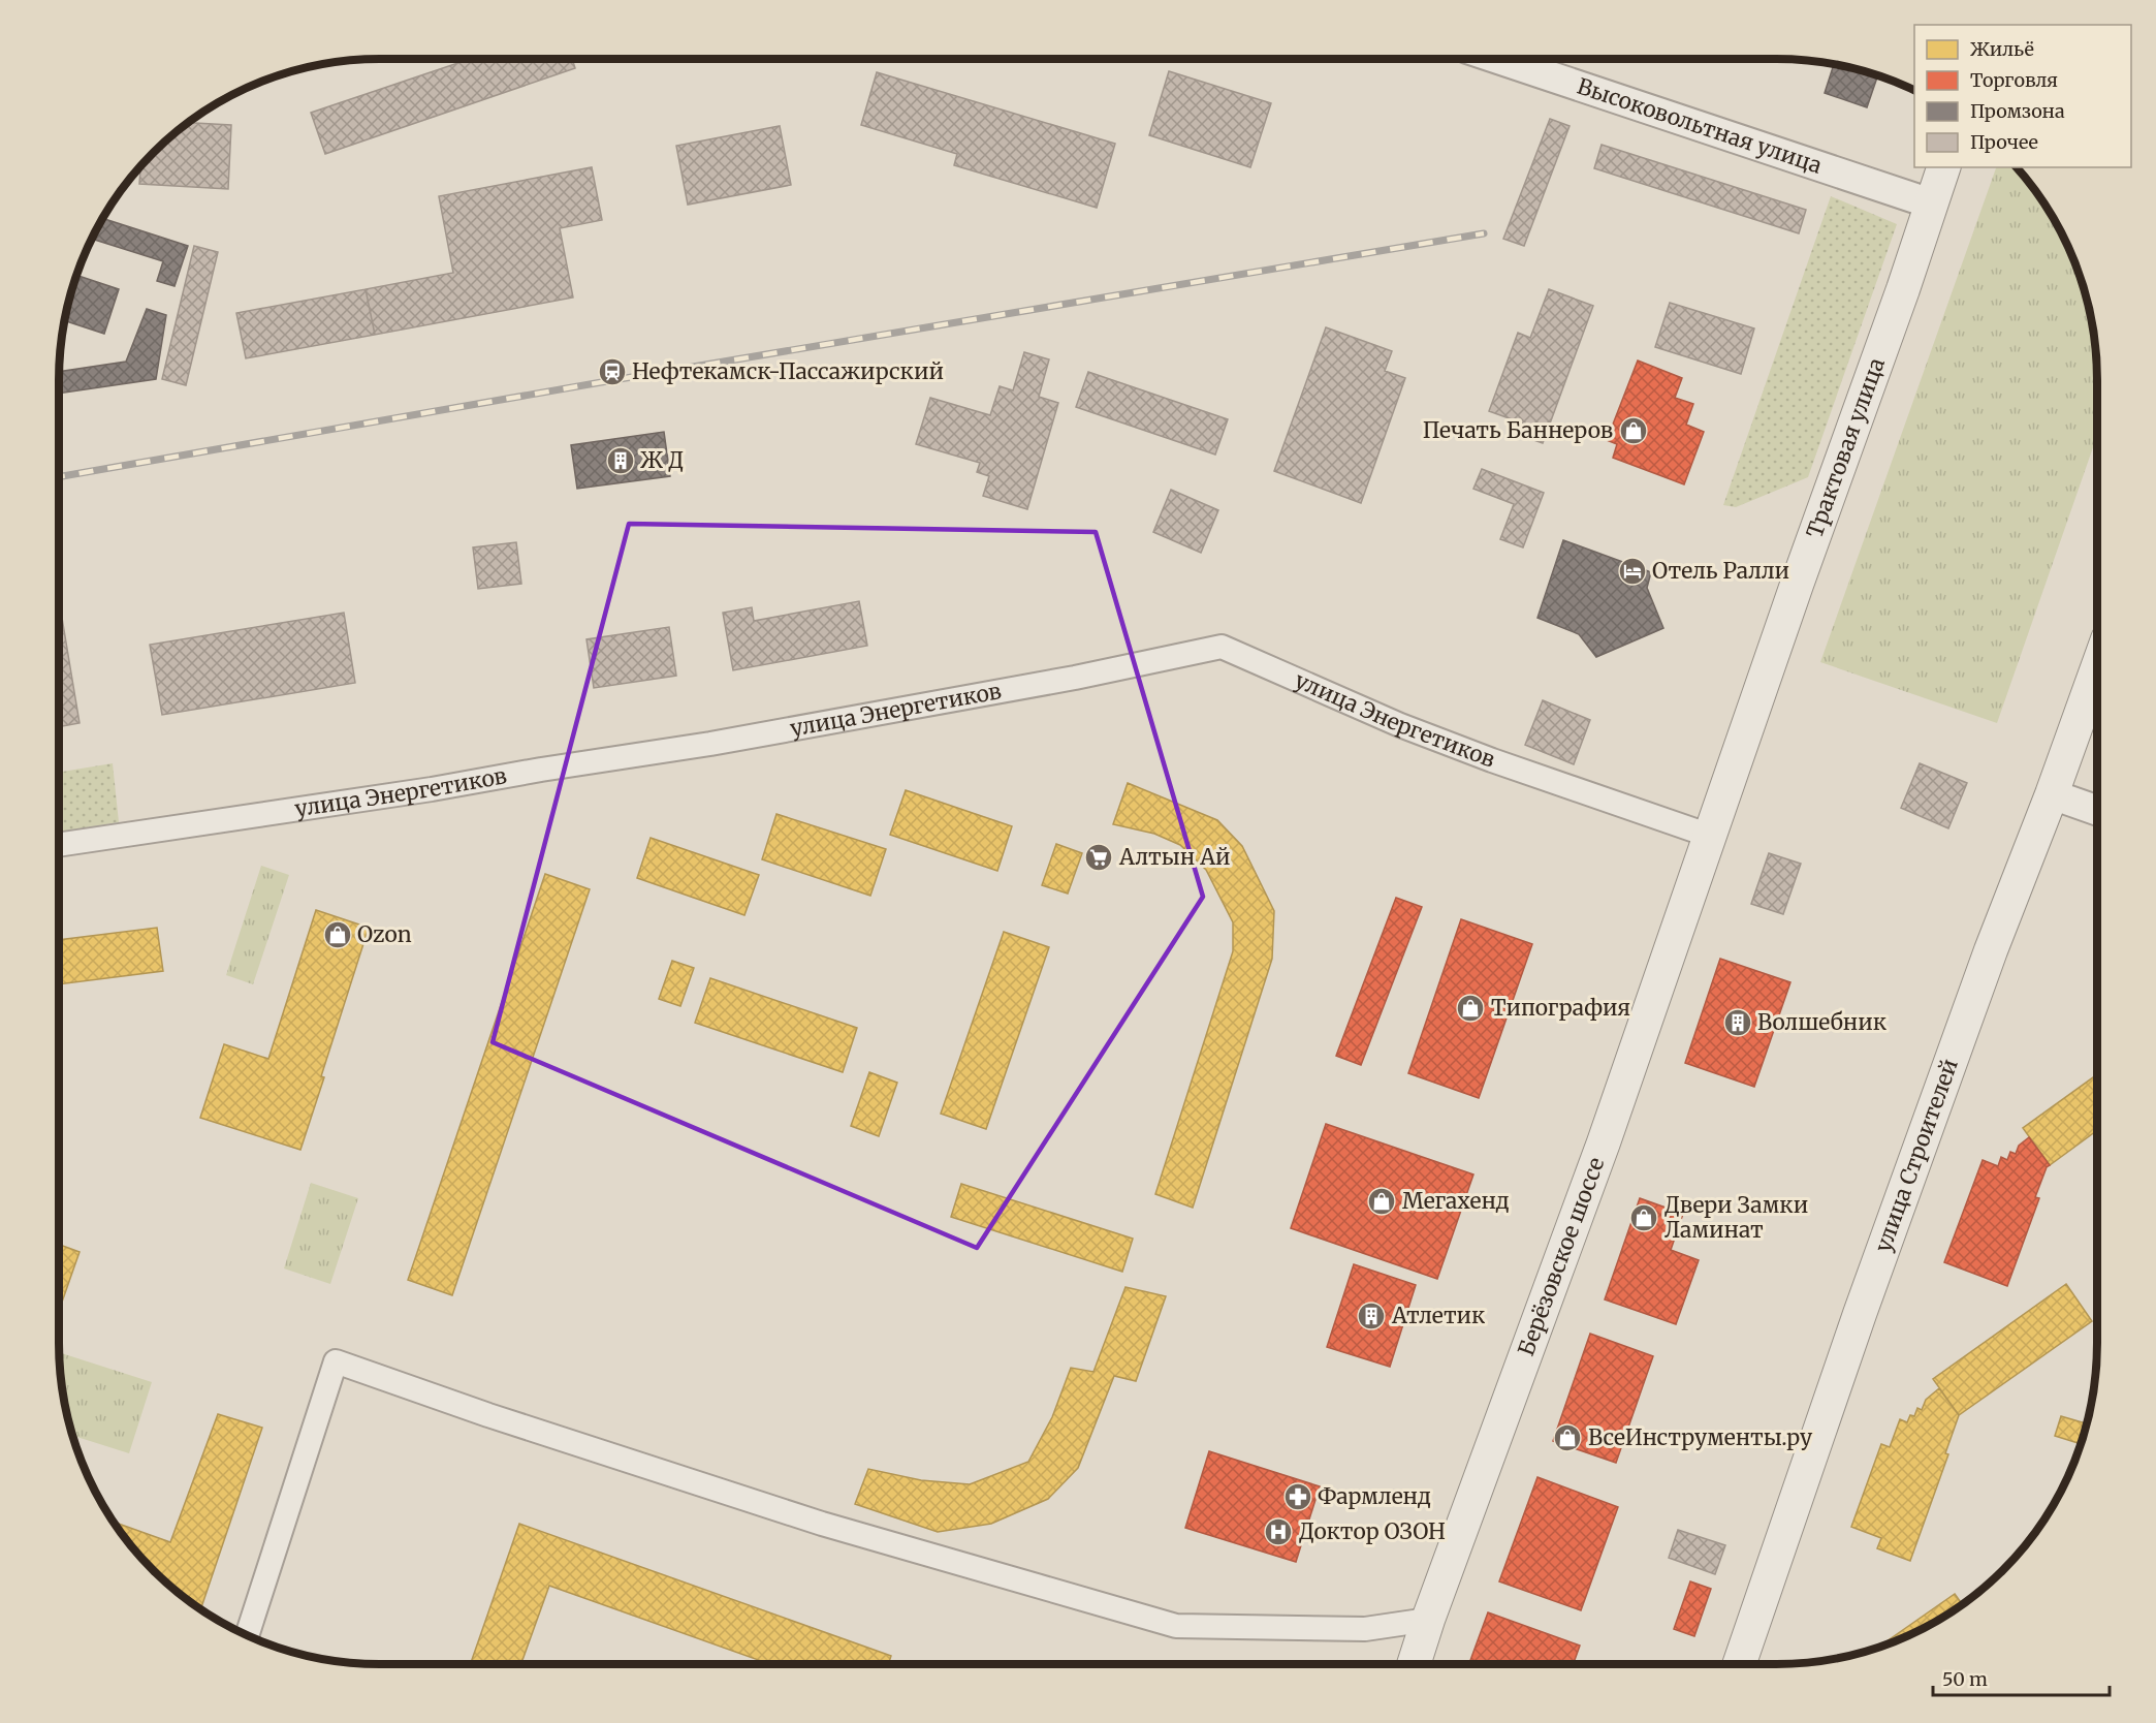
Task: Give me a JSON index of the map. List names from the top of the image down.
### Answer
{
  "streets": {
    "main road": ["Трактовая улица", "улица Строителей", "Берёзовское шоссе"],
    "street": ["Высоковольтная улица", "улица Энергетиков"]
  },
  "crossings": [
    ["Высоковольтная улица", "Трактовая улица"],
    ["Трактовая улица", "улица Энергетиков"],
    ["Трактовая улица", "Берёзовское шоссе"],
    ["улица Энергетиков", "Берёзовское шоссе"]
  ],
  "places": {
    "station": ["Нефтекамск-Пассажирский"],
    "shop": [
      "Печать Баннеров",
      "Ozon",
      "Типография",
      "Мегахенд",
      "Двери Замки Ламинат",
      "ВсеИнструменты.ру"
    ],
    "building": ["Ж Д", "Волшебник", "Атлетик"],
    "hotel": ["Отель Ралли"],
    "supermarket": ["Алтын Ай"],
    "pharmacy": ["Фармленд"],
    "hospital": ["Доктор ОЗОН"]
  },
  "legend": [
    "Жильё",
    "Торговля",
    "Промзона",
    "Прочее"
  ],
  "scale_bar": "50 m"
}
